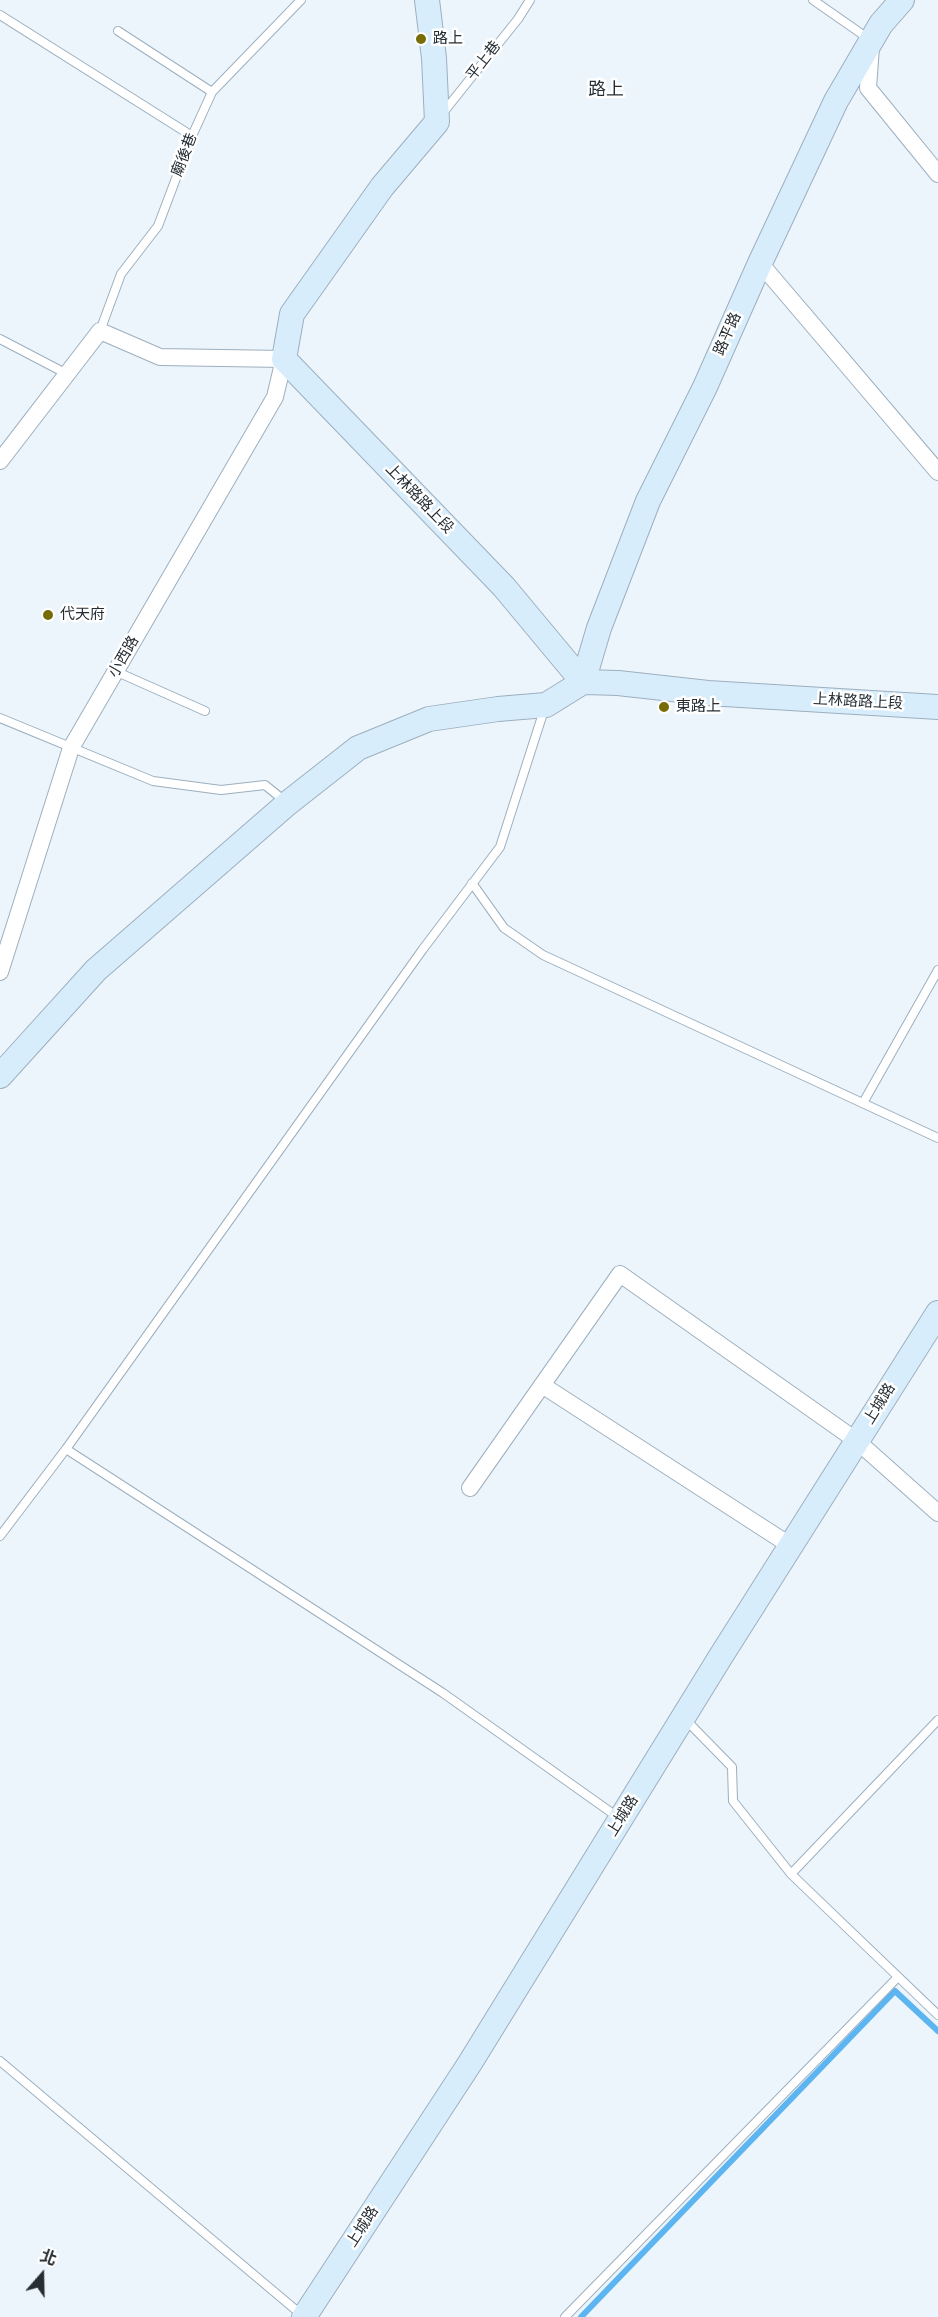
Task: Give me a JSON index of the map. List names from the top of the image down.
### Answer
{
  "streets": {
    "street": [
      "路平路",
      "上林路路上段",
      "小西路",
      "上城路"
    ],
    "lane": ["平上巷", "廟後巷"]
  },
  "crossings": [
    ["路平路", "上林路路上段"],
    ["上林路路上段", "小西路"]
  ],
  "districts": ["路上"],
  "places": ["路上", "代天府", "東路上"],
  "north": "top"
}
